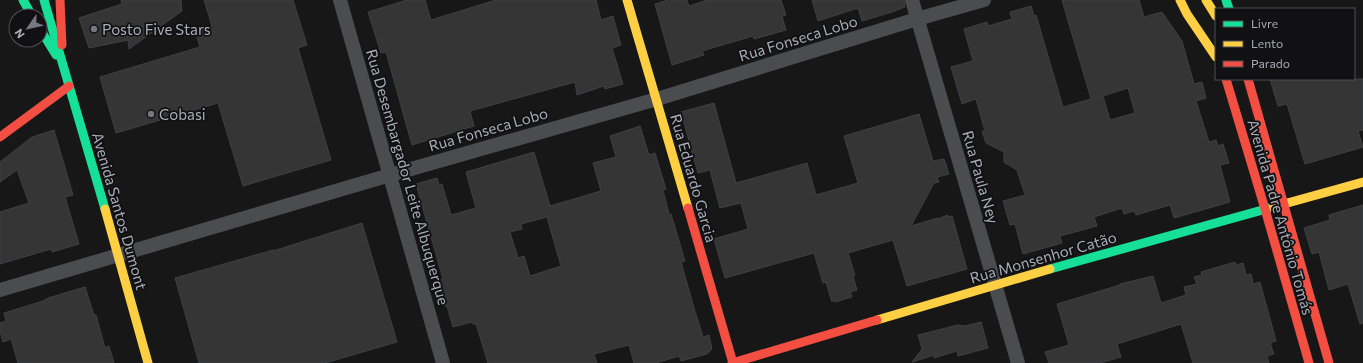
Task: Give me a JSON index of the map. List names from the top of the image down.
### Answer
{
  "streets": {
    "main road": [
      "Rua Eduardo Garcia",
      "Avenida Santos Dumont",
      "Avenida Padre Antônio Tomás",
      "Rua Monsenhor Catão"
    ],
    "street": ["Rua Fonseca Lobo", "Rua Desembargador Leite Albuquerque", "Rua Paula Ney"]
  },
  "crossings": [
    ["Rua Fonseca Lobo", "Rua Desembargador Leite Albuquerque"],
    ["Rua Fonseca Lobo", "Rua Paula Ney"],
    ["Rua Fonseca Lobo", "Rua Eduardo Garcia"],
    ["Rua Fonseca Lobo", "Avenida Santos Dumont"],
    ["Rua Paula Ney", "Rua Monsenhor Catão"],
    ["Rua Eduardo Garcia", "Rua Monsenhor Catão"],
    ["Avenida Padre Antônio Tomás", "Rua Monsenhor Catão"]
  ],
  "places": ["Posto Five Stars", "Cobasi"],
  "legend": ["Livre", "Lento", "Parado"],
  "north": "bottom left"
}
